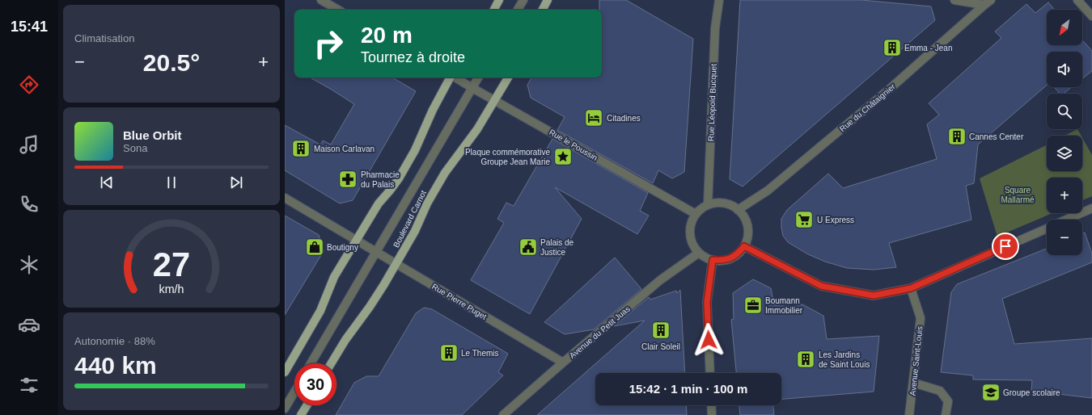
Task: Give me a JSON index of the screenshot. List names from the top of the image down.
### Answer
{
  "streets": {
    "main road": ["Boulevard Carnot"],
    "street": [
      "Rue Léopold Bucquet",
      "Rue du Châtaignier",
      "Rue le Poussin",
      "Rue Pierre Puget",
      "Avenue du Petit Juas",
      "Avenue Saint-Louis"
    ]
  },
  "crossings": [
    ["Rue Léopold Bucquet", "Rue du Châtaignier"],
    ["Rue Léopold Bucquet", "Rue le Poussin"],
    ["Rue Léopold Bucquet", "Avenue du Petit Juas"],
    ["Rue du Châtaignier", "Rue le Poussin"],
    ["Rue du Châtaignier", "Avenue du Petit Juas"],
    ["Rue le Poussin", "Boulevard Carnot"],
    ["Rue le Poussin", "Avenue du Petit Juas"],
    ["Boulevard Carnot", "Rue Pierre Puget"],
    ["Rue Pierre Puget", "Avenue du Petit Juas"]
  ],
  "parks": ["Square Mallarmé"],
  "places": {
    "building": [
      "Emma - Jean",
      "Cannes Center",
      "Maison Carlavan",
      "Clair Soleil",
      "Le Themis",
      "Les Jardins de Saint Louis"
    ],
    "hotel": ["Citadines"],
    "place": ["Plaque commémorative Groupe Jean Marie"],
    "pharmacy": ["Pharmacie du Palais"],
    "supermarket": ["U Express"],
    "shop": ["Boutigny"],
    "public building": ["Palais de Justice"],
    "office": ["Boumann Immobilier"],
    "school or university": ["Groupe scolaire"]
  },
  "north": "bottom left",
  "page": {
    "tabs": "15:41",
    "tile": [
      "Climatisation",
      ["Autonomie · 88%", "440 km"]
    ],
    "map_buttons": ["+", "−"],
    "turn": ["20 m", "Tournez à droite"],
    "heat": ["−", "20.5°", "+"],
    "song": ["Blue Orbit", "Sona"],
    "limit": "30",
    "trip": "15:42 · 1 min · 100 m",
    "gauge": ["27", "km/h"]
  }
}
